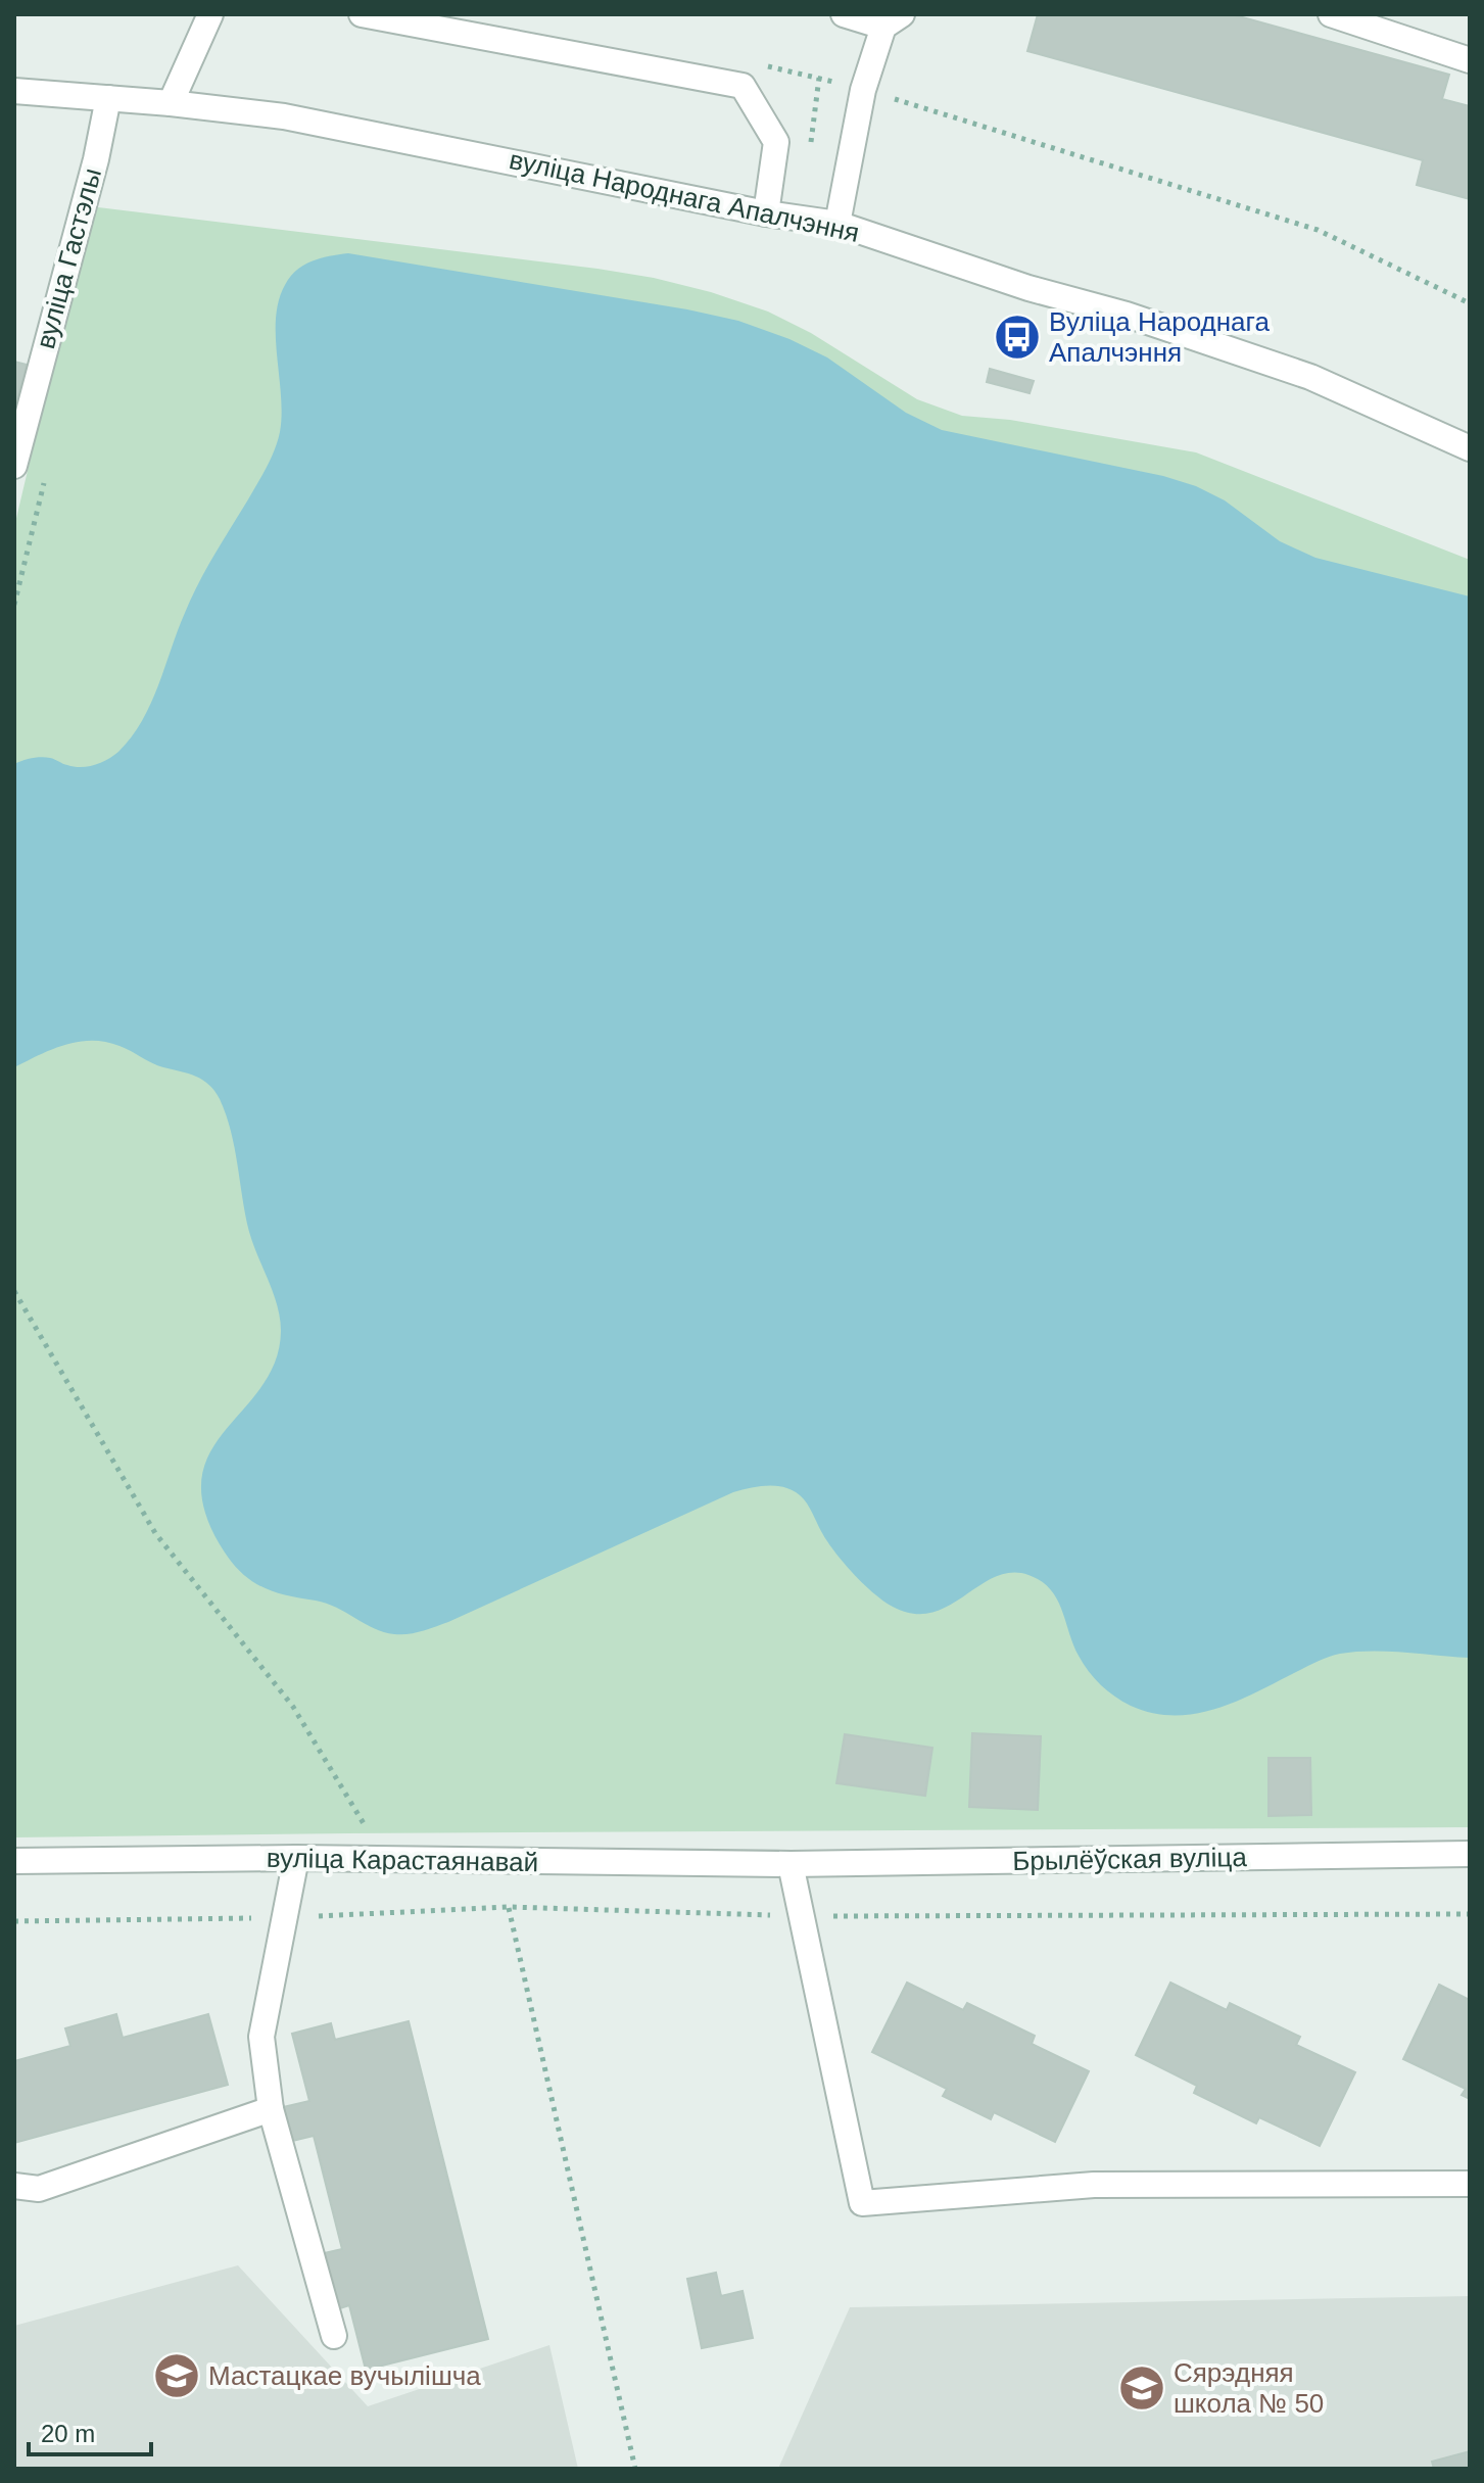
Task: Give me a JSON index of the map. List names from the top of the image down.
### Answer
{
  "streets": {
    "street": [
      "вуліца Народнага Апалчэння",
      "вуліца Гастэлы",
      "Брылёўская вуліца",
      "вуліца Карастаянавай"
    ]
  },
  "crossings": [
    ["вуліца Народнага Апалчэння", "вуліца Гастэлы"],
    ["Брылёўская вуліца", "вуліца Карастаянавай"]
  ],
  "places": {
    "bus stop": ["Вуліца Народнага Апалчэння"],
    "school or university": ["Мастацкае вучылішча", "Сярэдняя школа № 50"]
  },
  "scale_bar": "20 m"
}
